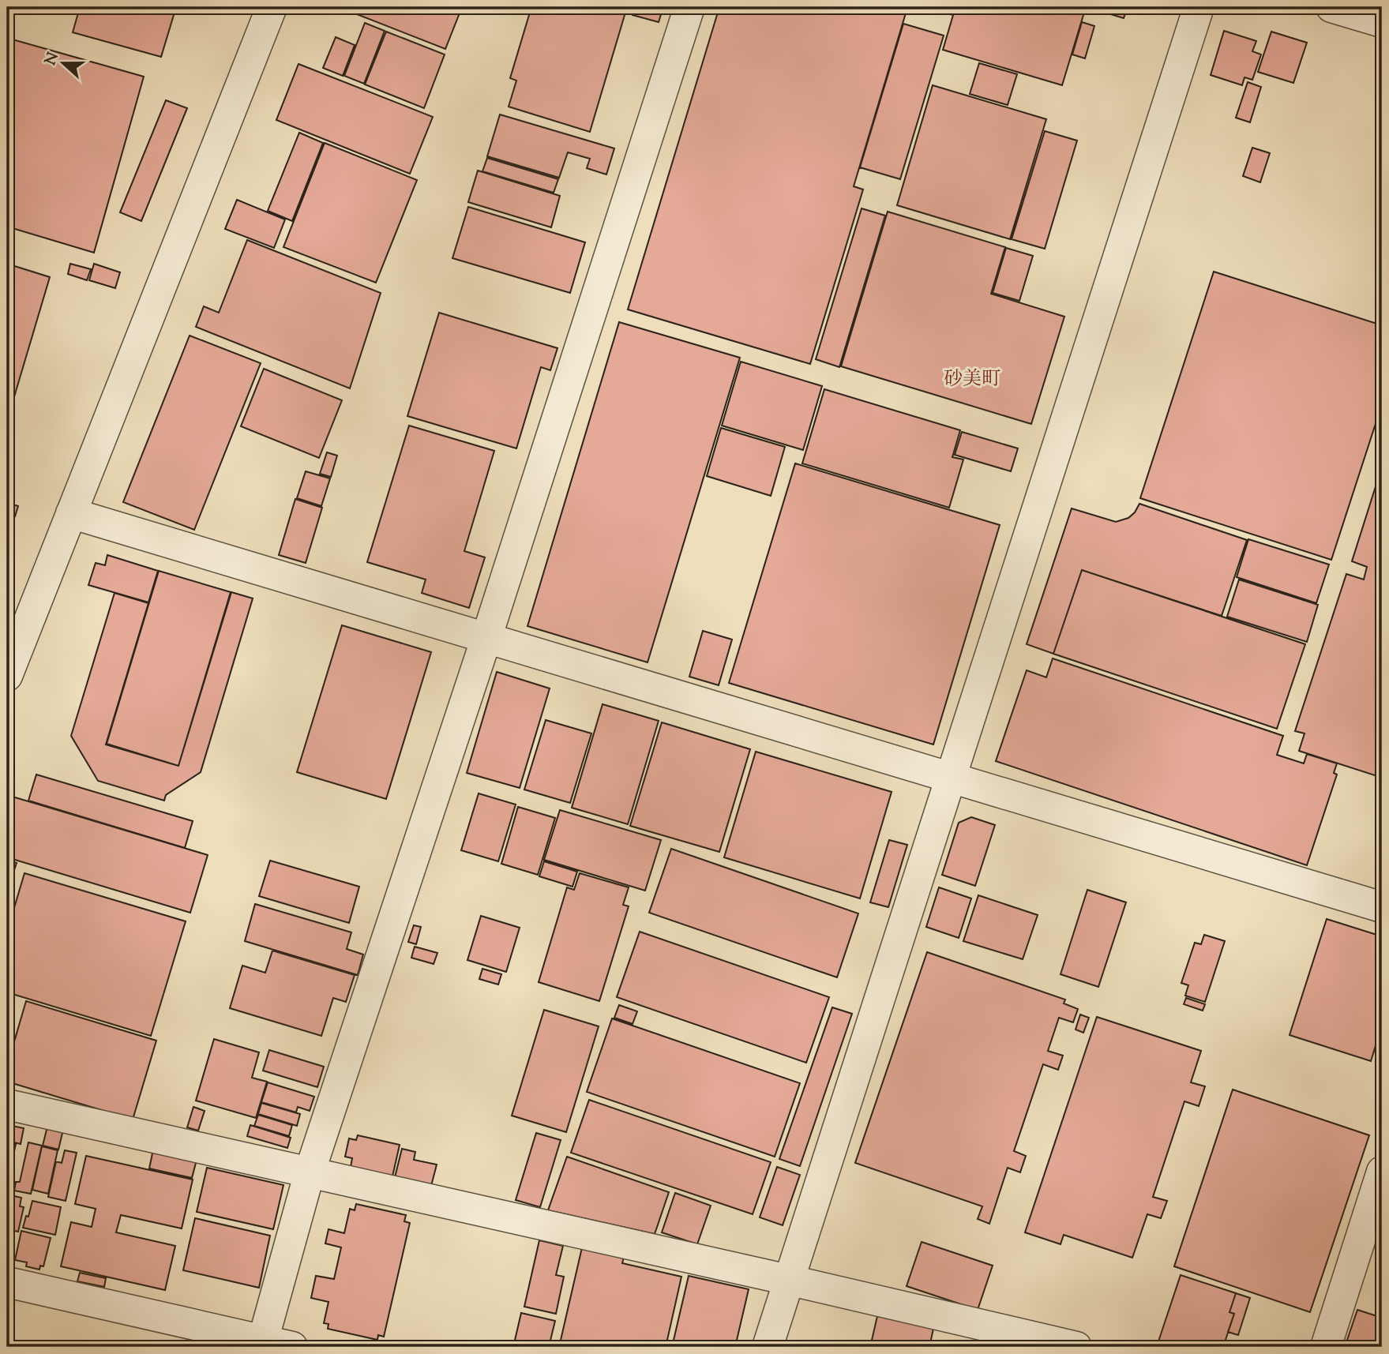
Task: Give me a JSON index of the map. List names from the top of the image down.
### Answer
{
  "districts": ["砂美町"],
  "north": "left"
}
